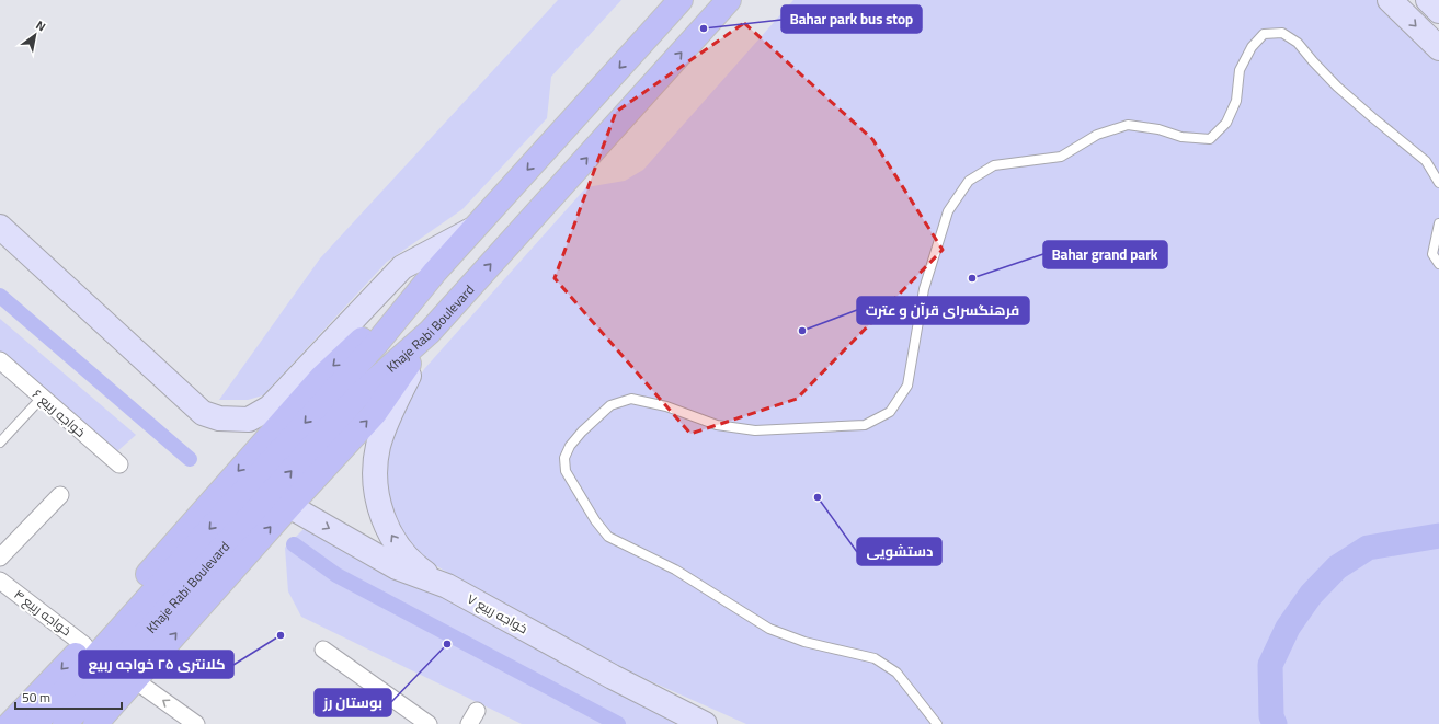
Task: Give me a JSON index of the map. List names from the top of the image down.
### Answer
{
  "streets": {
    "main road": ["Khaje Rabi Boulevard"],
    "street": ["خواجه ربیع ۶", "خواجه ربیع ۴", "خواجه ربیع ۷"]
  },
  "places": [
    "Bahar park bus stop",
    "Bahar grand park",
    "فرهنگسرای قرآن و عترت",
    "دستشویی",
    "کلانتری ٢۵ خواجه ربیع",
    "بوستان رز"
  ],
  "scale_bar": "50 m",
  "north": "top right"
}
